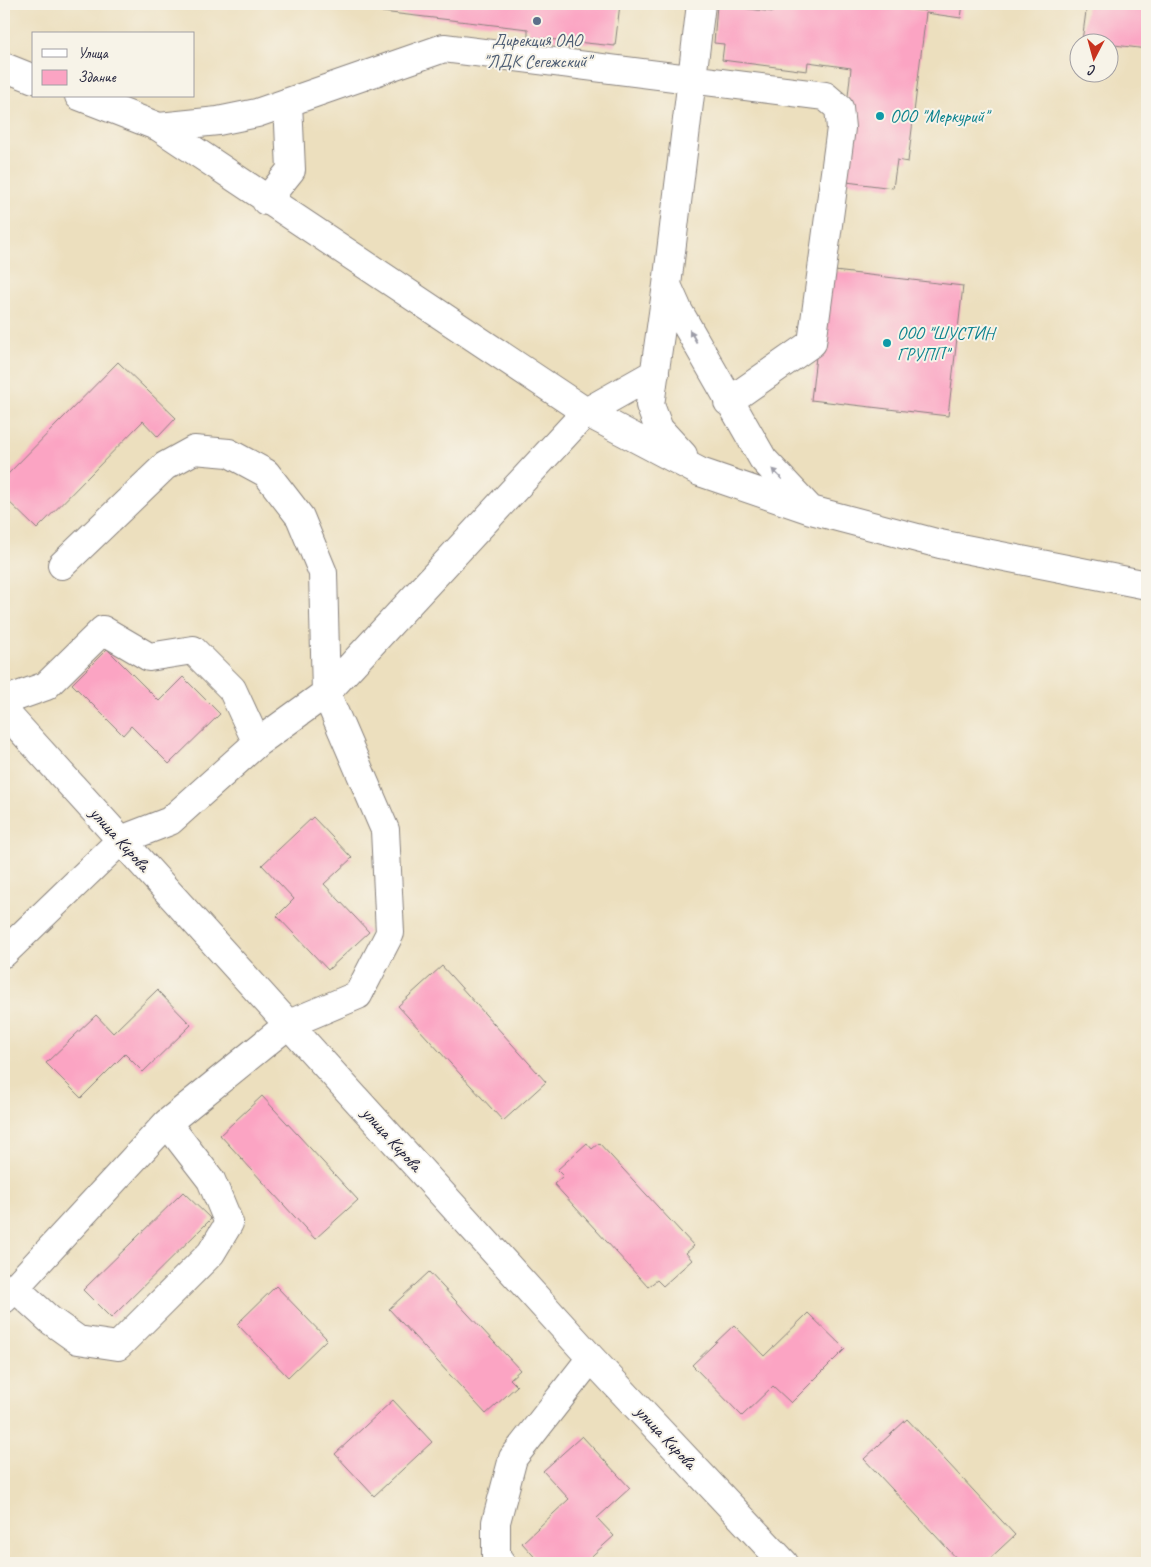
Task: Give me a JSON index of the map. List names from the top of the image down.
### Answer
{
  "streets": {
    "street": ["улица Кирова"]
  },
  "places": ["Дирекция ОАО \"ЛДК Сегежский\"", "ООО \"Меркурий\"", "ООО \"ШУСТИН ГРУПП\""],
  "legend": ["Улица", "Здание"],
  "north": "bottom"
}
